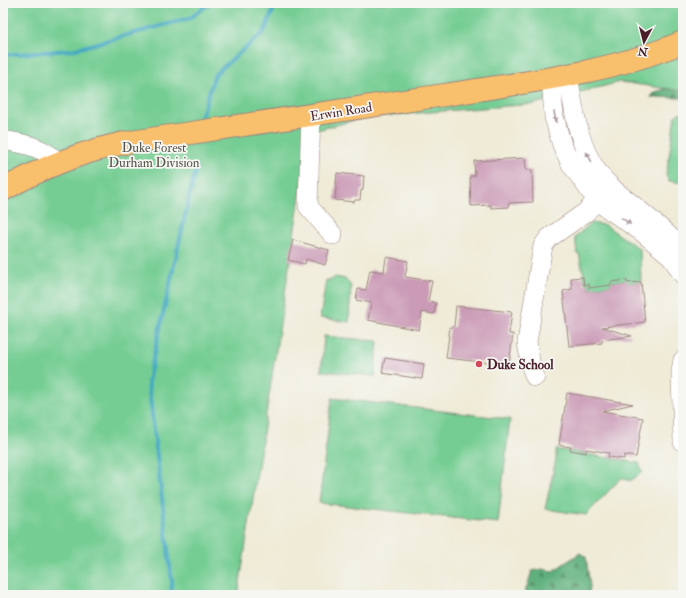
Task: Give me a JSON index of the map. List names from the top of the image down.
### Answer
{
  "streets": {
    "main road": ["Erwin Road"]
  },
  "parks": ["Duke Forest Durham Division"],
  "places": ["Duke School"],
  "north": "bottom"
}
